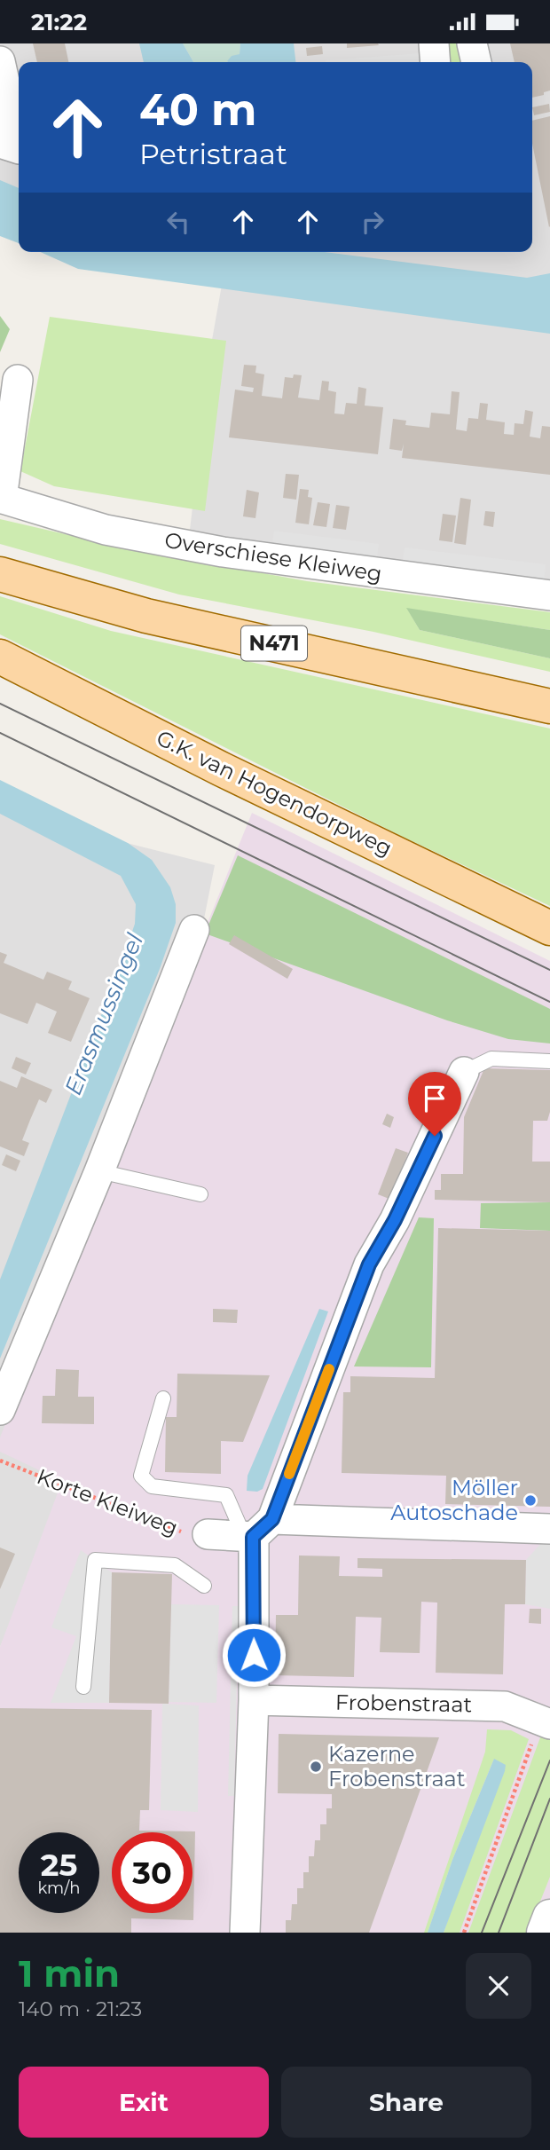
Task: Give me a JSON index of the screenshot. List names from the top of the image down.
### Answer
{
  "streets": {
    "main road": ["N471", "G.K. van Hogendorpweg"],
    "street": ["Overschiese Kleiweg", "Korte Kleiweg", "Frobenstraat"]
  },
  "water": ["Erasmussingel"],
  "places": ["Möller Autoschade", "Kazerne Frobenstraat"],
  "page": {
    "status": "21:22",
    "turn": ["40 m", "Petristraat"],
    "speed": "25 km/h",
    "limit": "30",
    "heading": ["1 min", "140 m · 21:23"],
    "buttons": ["Exit", "Share"]
  }
}
